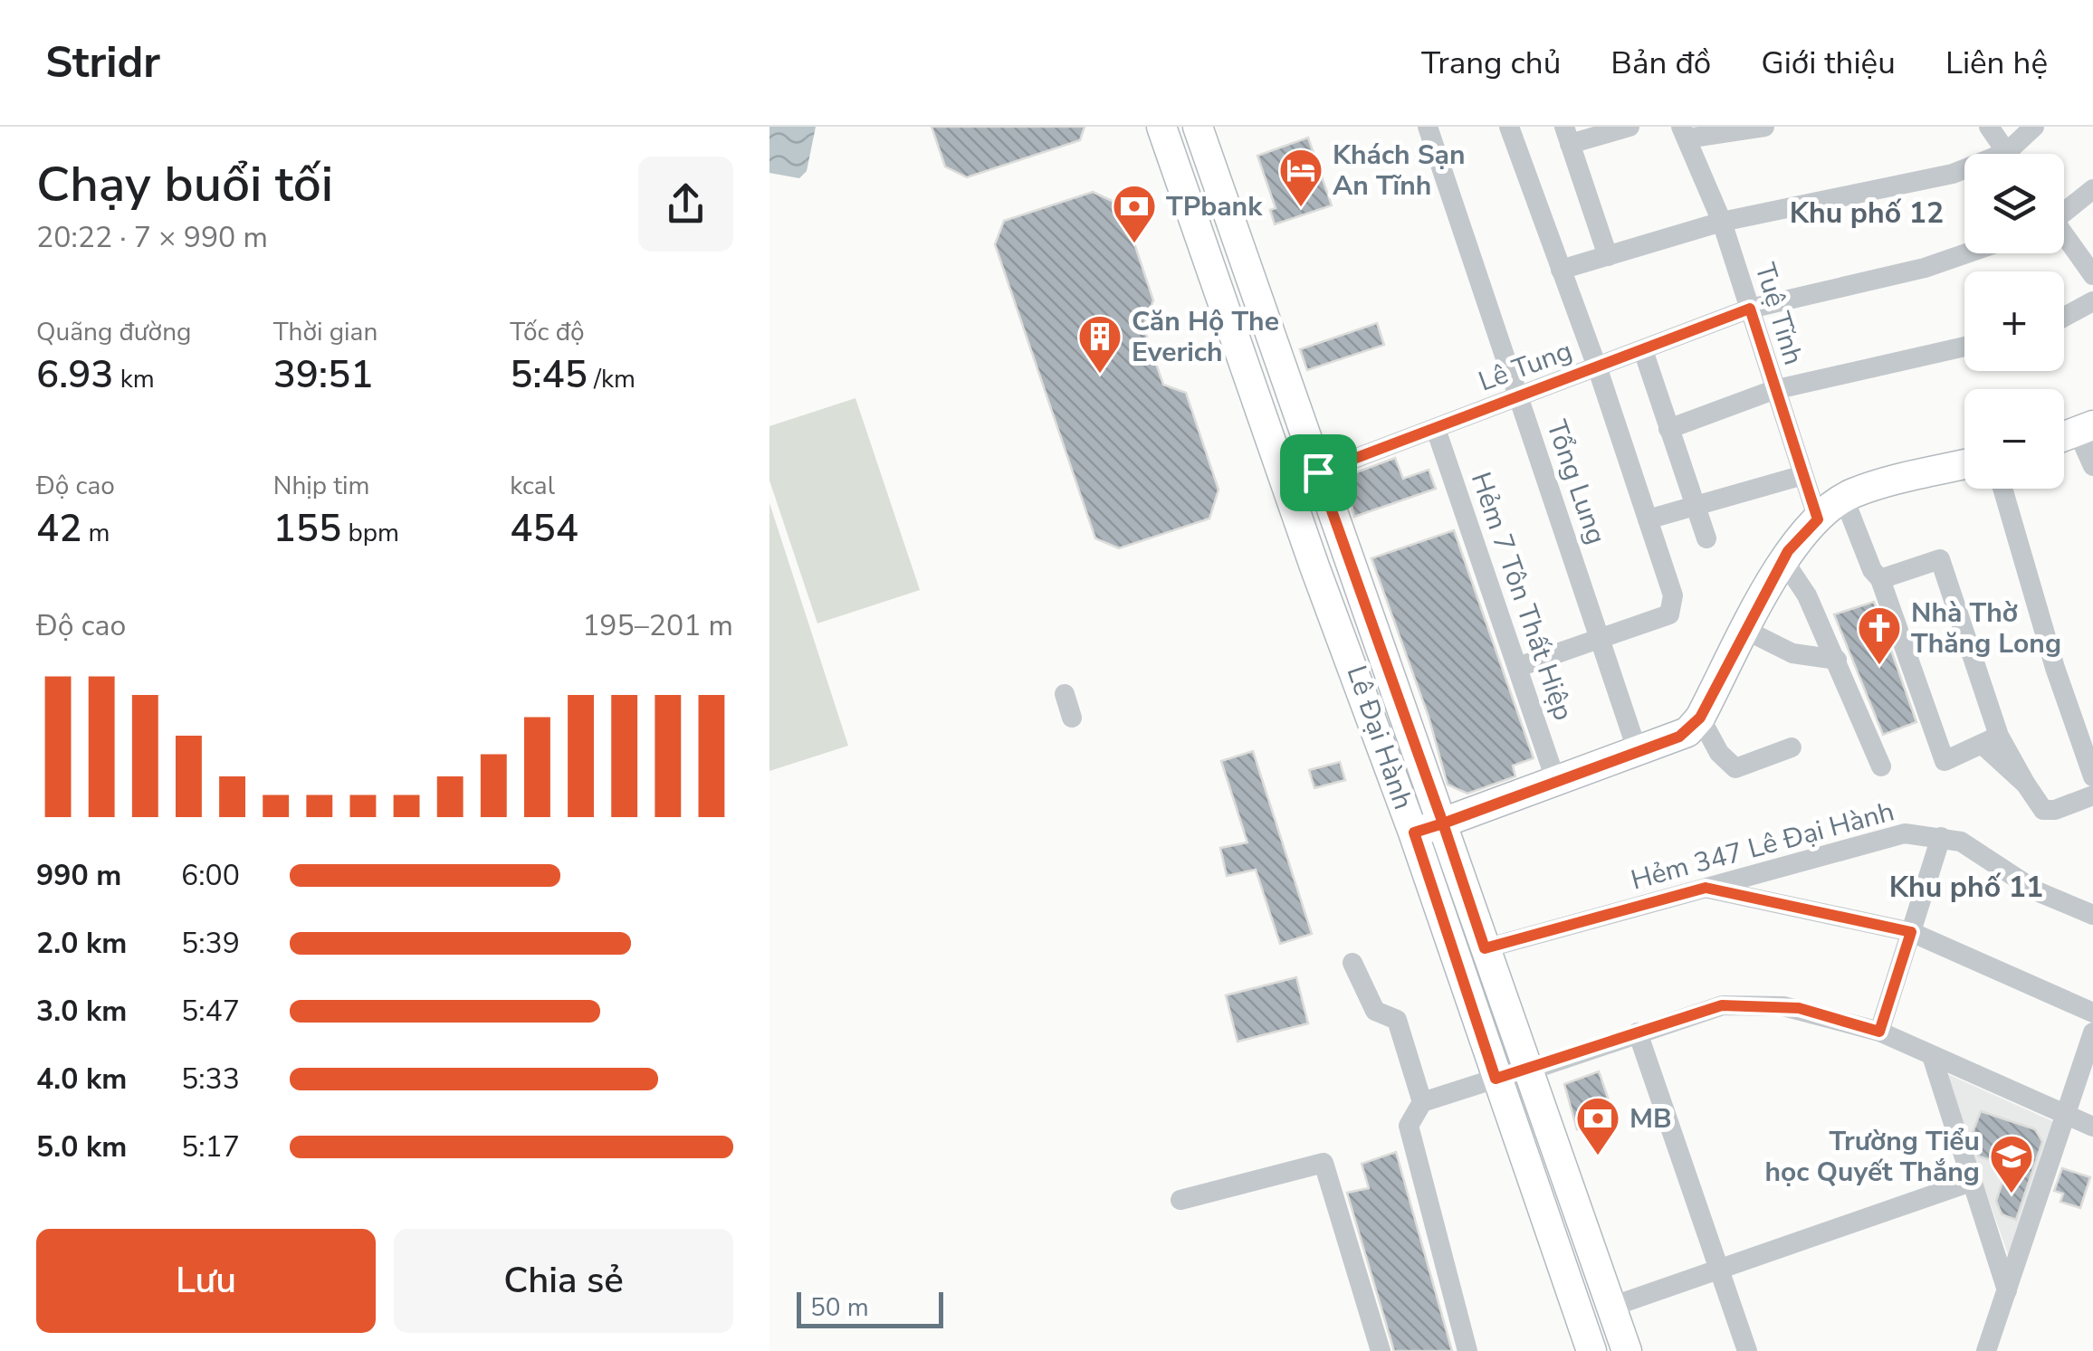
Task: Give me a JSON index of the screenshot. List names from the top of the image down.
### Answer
{
  "streets": {
    "main road": ["Lê Đại Hành"],
    "street": [
      "Tuệ Tĩnh",
      "Lê Tung",
      "Tổng Lung",
      "Hẻm 7 Tôn Thất Hiệp",
      "Hẻm 347 Lê Đại Hành"
    ]
  },
  "crossings": [
    ["Tuệ Tĩnh", "Lê Tung"],
    ["Lê Tung", "Tổng Lung"],
    ["Lê Tung", "Hẻm 7 Tôn Thất Hiệp"],
    ["Lê Tung", "Lê Đại Hành"],
    ["Lê Đại Hành", "Hẻm 347 Lê Đại Hành"]
  ],
  "districts": ["Khu phố 12", "Khu phố 11"],
  "places": {
    "hotel": ["Khách Sạn An Tĩnh"],
    "bank": ["TPbank", "MB"],
    "building": ["Căn Hộ The Everich"],
    "church": ["Nhà Thờ Thăng Long"],
    "school or university": ["Trường Tiểu học Quyết Thắng"]
  },
  "scale_bar": "50 m",
  "page": {
    "header": "Stridr",
    "nav": [
      "Trang chủ",
      "Bản đồ",
      "Giới thiệu",
      "Liên hệ"
    ],
    "heading": ["Chạy buổi tối", "20:22 · 7 × 990 m"],
    "map_buttons": ["+", "−"],
    "stats": [
      ["Quãng đường", "6.93 km"],
      ["Thời gian", "39:51"],
      ["Tốc độ", "5:45 /km"],
      ["Độ cao", "42 m"],
      ["Nhịp tim", "155 bpm"],
      ["kcal", "454"]
    ],
    "chart": ["Độ cao", "195–201 m"],
    "list": [
      {
        "name": "990 m",
        "note": "6:00"
      },
      {
        "name": "2.0 km",
        "note": "5:39"
      },
      {
        "name": "3.0 km",
        "note": "5:47"
      },
      {
        "name": "4.0 km",
        "note": "5:33"
      },
      {
        "name": "5.0 km",
        "note": "5:17"
      }
    ],
    "buttons": ["Lưu", "Chia sẻ"],
    "scale": "50 m"
  }
}
